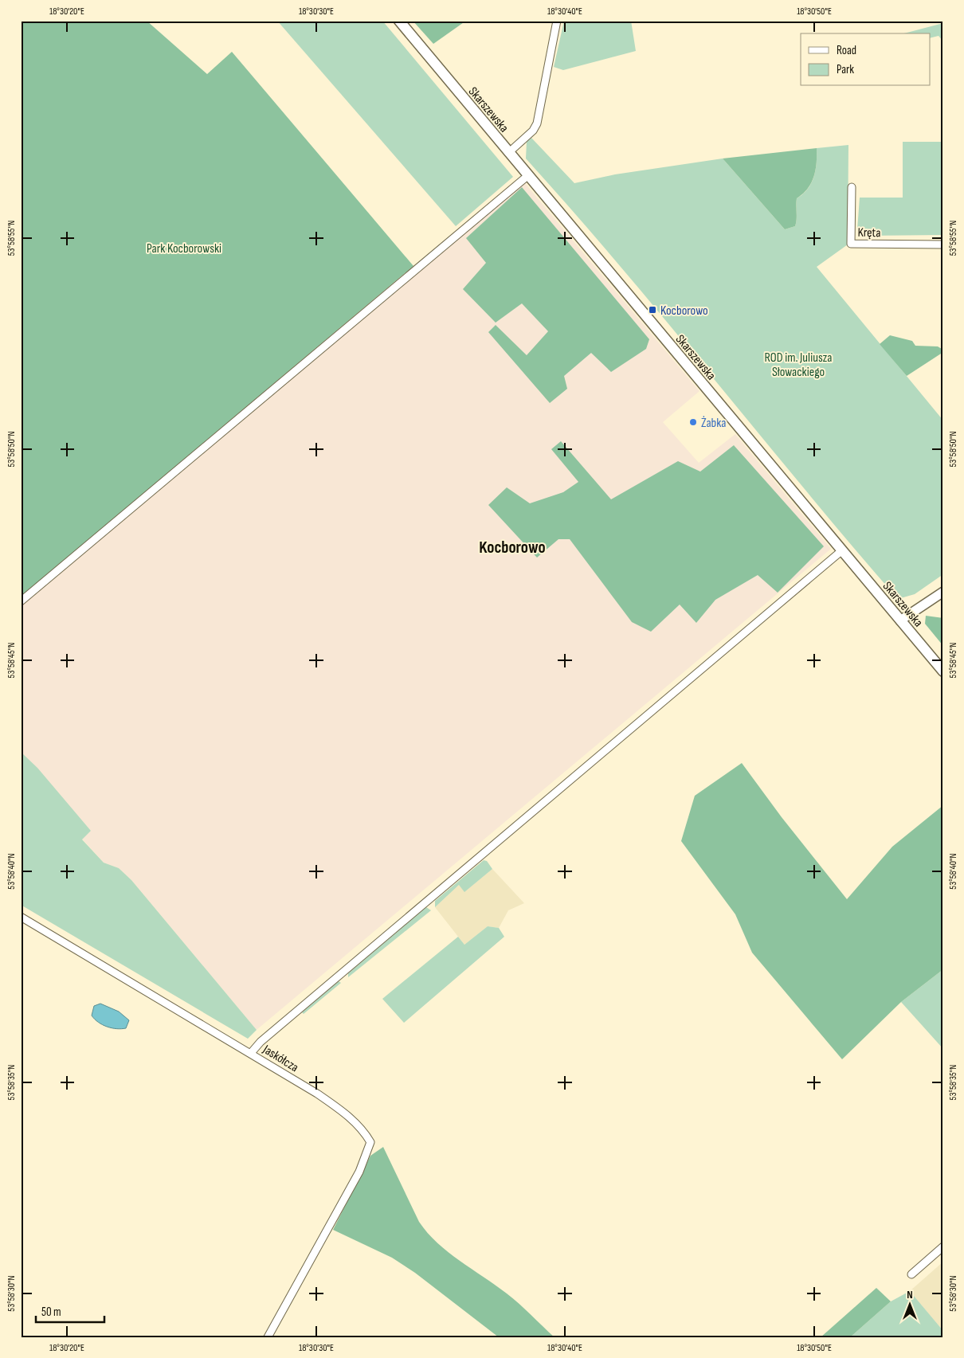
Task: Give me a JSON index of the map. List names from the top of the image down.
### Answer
{
  "streets": {
    "main road": ["Skarszewska"],
    "street": ["Kręta", "Jaskółcza"]
  },
  "districts": ["Kocborowo"],
  "parks": ["Park Kocborowski", "ROD im. Juliusza Słowackiego"],
  "places": {
    "transit": ["Kocborowo"],
    "other": ["Żabka"]
  },
  "legend": ["Road", "Park"],
  "scale_bar": "50 m",
  "north": "top",
  "coordinates": [
    "18°30'20\"E",
    "18°30'30\"E",
    "18°30'40\"E",
    "18°30'50\"E",
    "53°58'55\"N",
    "53°58'50\"N",
    "53°58'45\"N",
    "53°58'40\"N",
    "53°58'35\"N",
    "53°58'30\"N"
  ]
}
